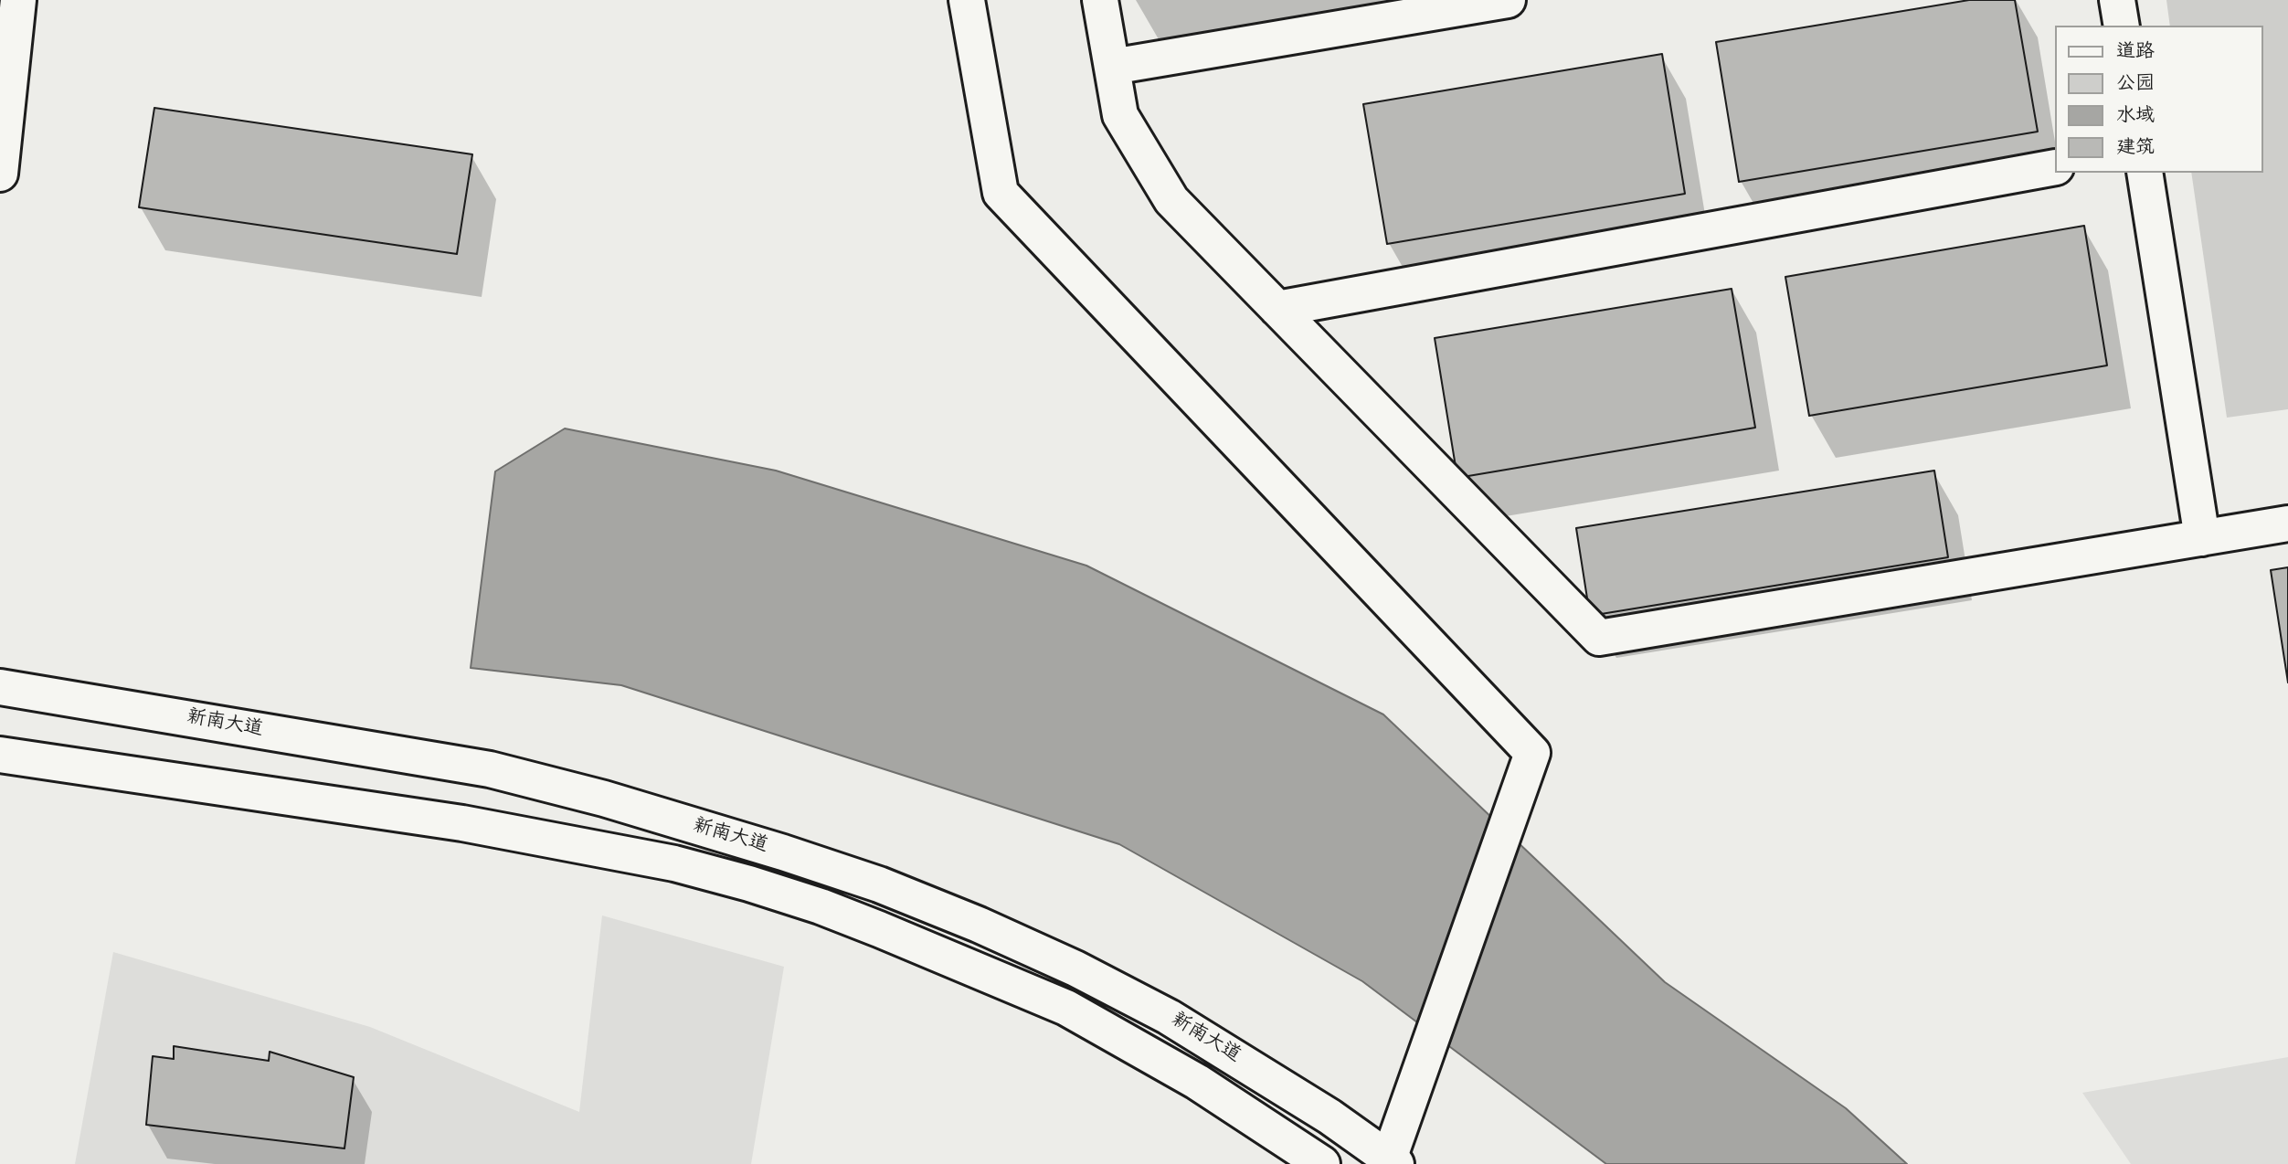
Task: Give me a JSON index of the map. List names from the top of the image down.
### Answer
{
  "streets": {
    "main road": ["新南大道"]
  },
  "legend": [
    "道路",
    "公园",
    "水域",
    "建筑"
  ]
}
